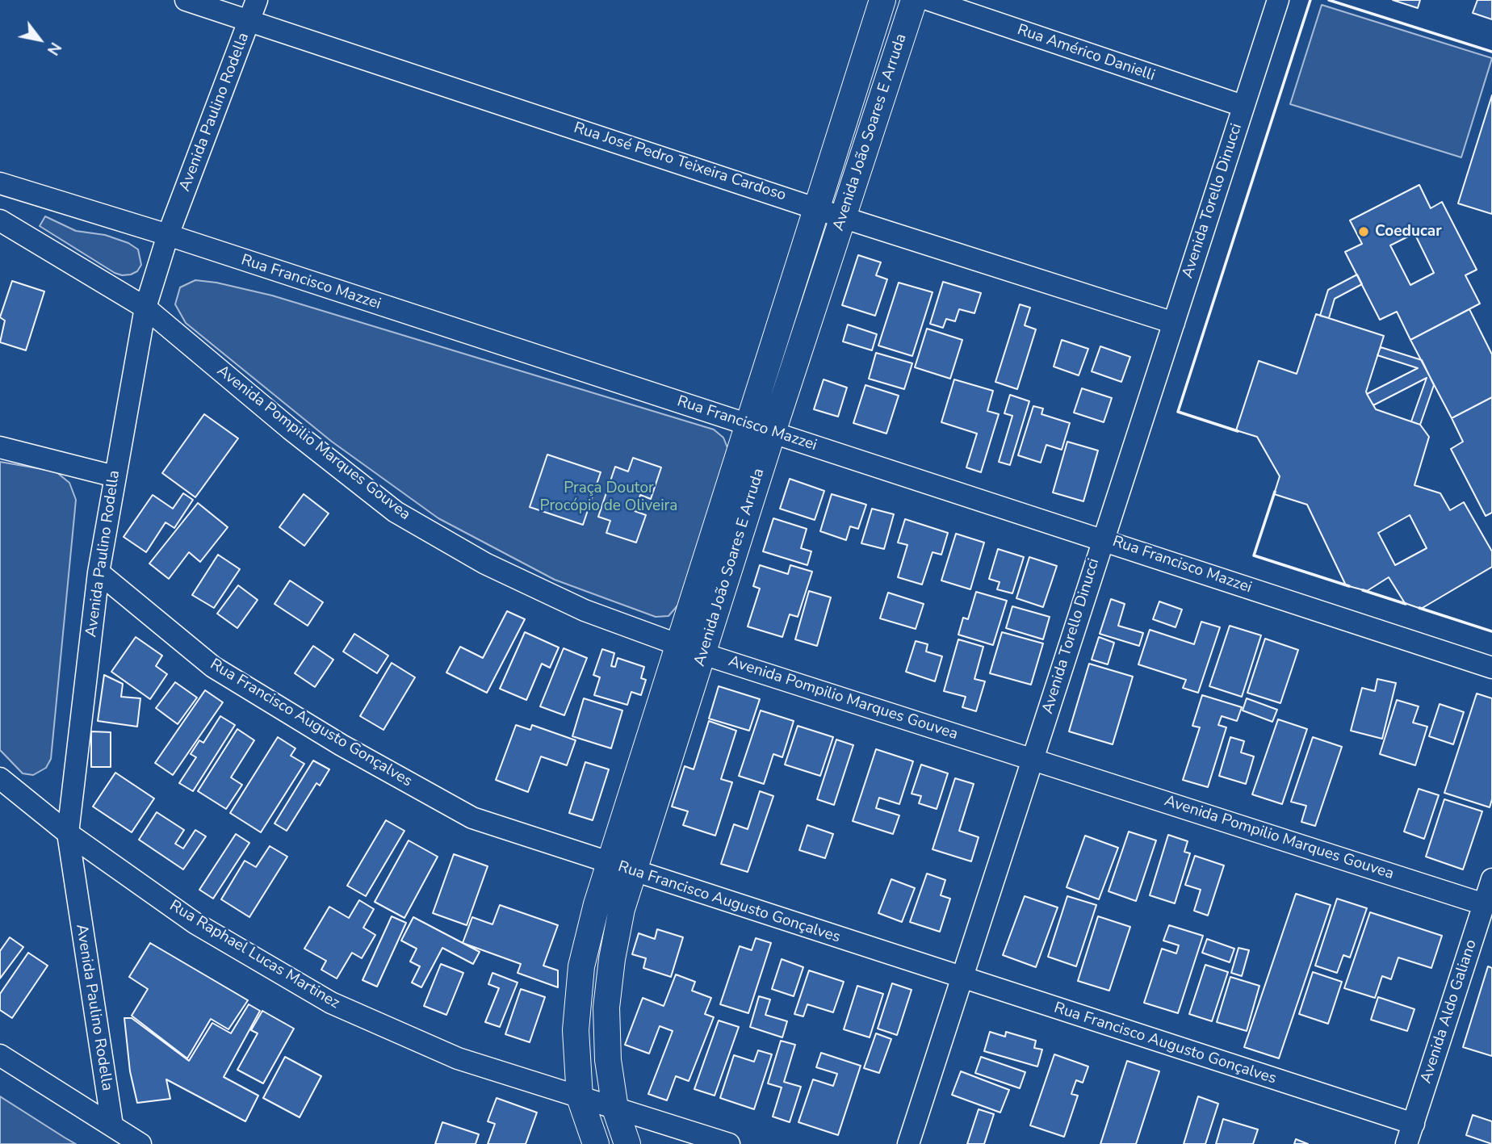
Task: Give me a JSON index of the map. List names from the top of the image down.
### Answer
{
  "streets": {
    "street": [
      "Rua Américo Danielli",
      "Avenida Paulino Rodella",
      "Avenida João Soares E Arruda",
      "Rua José Pedro Teixeira Cardoso",
      "Avenida Torello Dinucci",
      "Rua Francisco Mazzei",
      "Avenida Pompilio Marques Gouvea",
      "Rua Francisco Augusto Gonçalves",
      "Rua Raphael Lucas Martinez",
      "Avenida Aldo Galiano"
    ]
  },
  "crossings": [
    ["Rua Américo Danielli", "Avenida Torello Dinucci"],
    ["Avenida Paulino Rodella", "Rua José Pedro Teixeira Cardoso"],
    ["Avenida Paulino Rodella", "Rua Francisco Mazzei"],
    ["Avenida Paulino Rodella", "Avenida Pompilio Marques Gouvea"],
    ["Avenida Paulino Rodella", "Rua Francisco Augusto Gonçalves"],
    ["Avenida Paulino Rodella", "Rua Raphael Lucas Martinez"],
    ["Avenida João Soares E Arruda", "Rua José Pedro Teixeira Cardoso"],
    ["Avenida João Soares E Arruda", "Rua Francisco Mazzei"],
    ["Avenida João Soares E Arruda", "Avenida Pompilio Marques Gouvea"],
    ["Avenida João Soares E Arruda", "Rua Francisco Augusto Gonçalves"],
    ["Avenida João Soares E Arruda", "Rua Raphael Lucas Martinez"],
    ["Rua José Pedro Teixeira Cardoso", "Avenida Torello Dinucci"],
    ["Avenida Torello Dinucci", "Rua Francisco Mazzei"],
    ["Avenida Torello Dinucci", "Avenida Pompilio Marques Gouvea"],
    ["Avenida Torello Dinucci", "Rua Francisco Augusto Gonçalves"],
    ["Avenida Pompilio Marques Gouvea", "Avenida Aldo Galiano"],
    ["Rua Francisco Augusto Gonçalves", "Avenida Aldo Galiano"]
  ],
  "parks": ["Praça Doutor Procópio de Oliveira"],
  "places": ["Coeducar"],
  "north": "bottom right"
}
